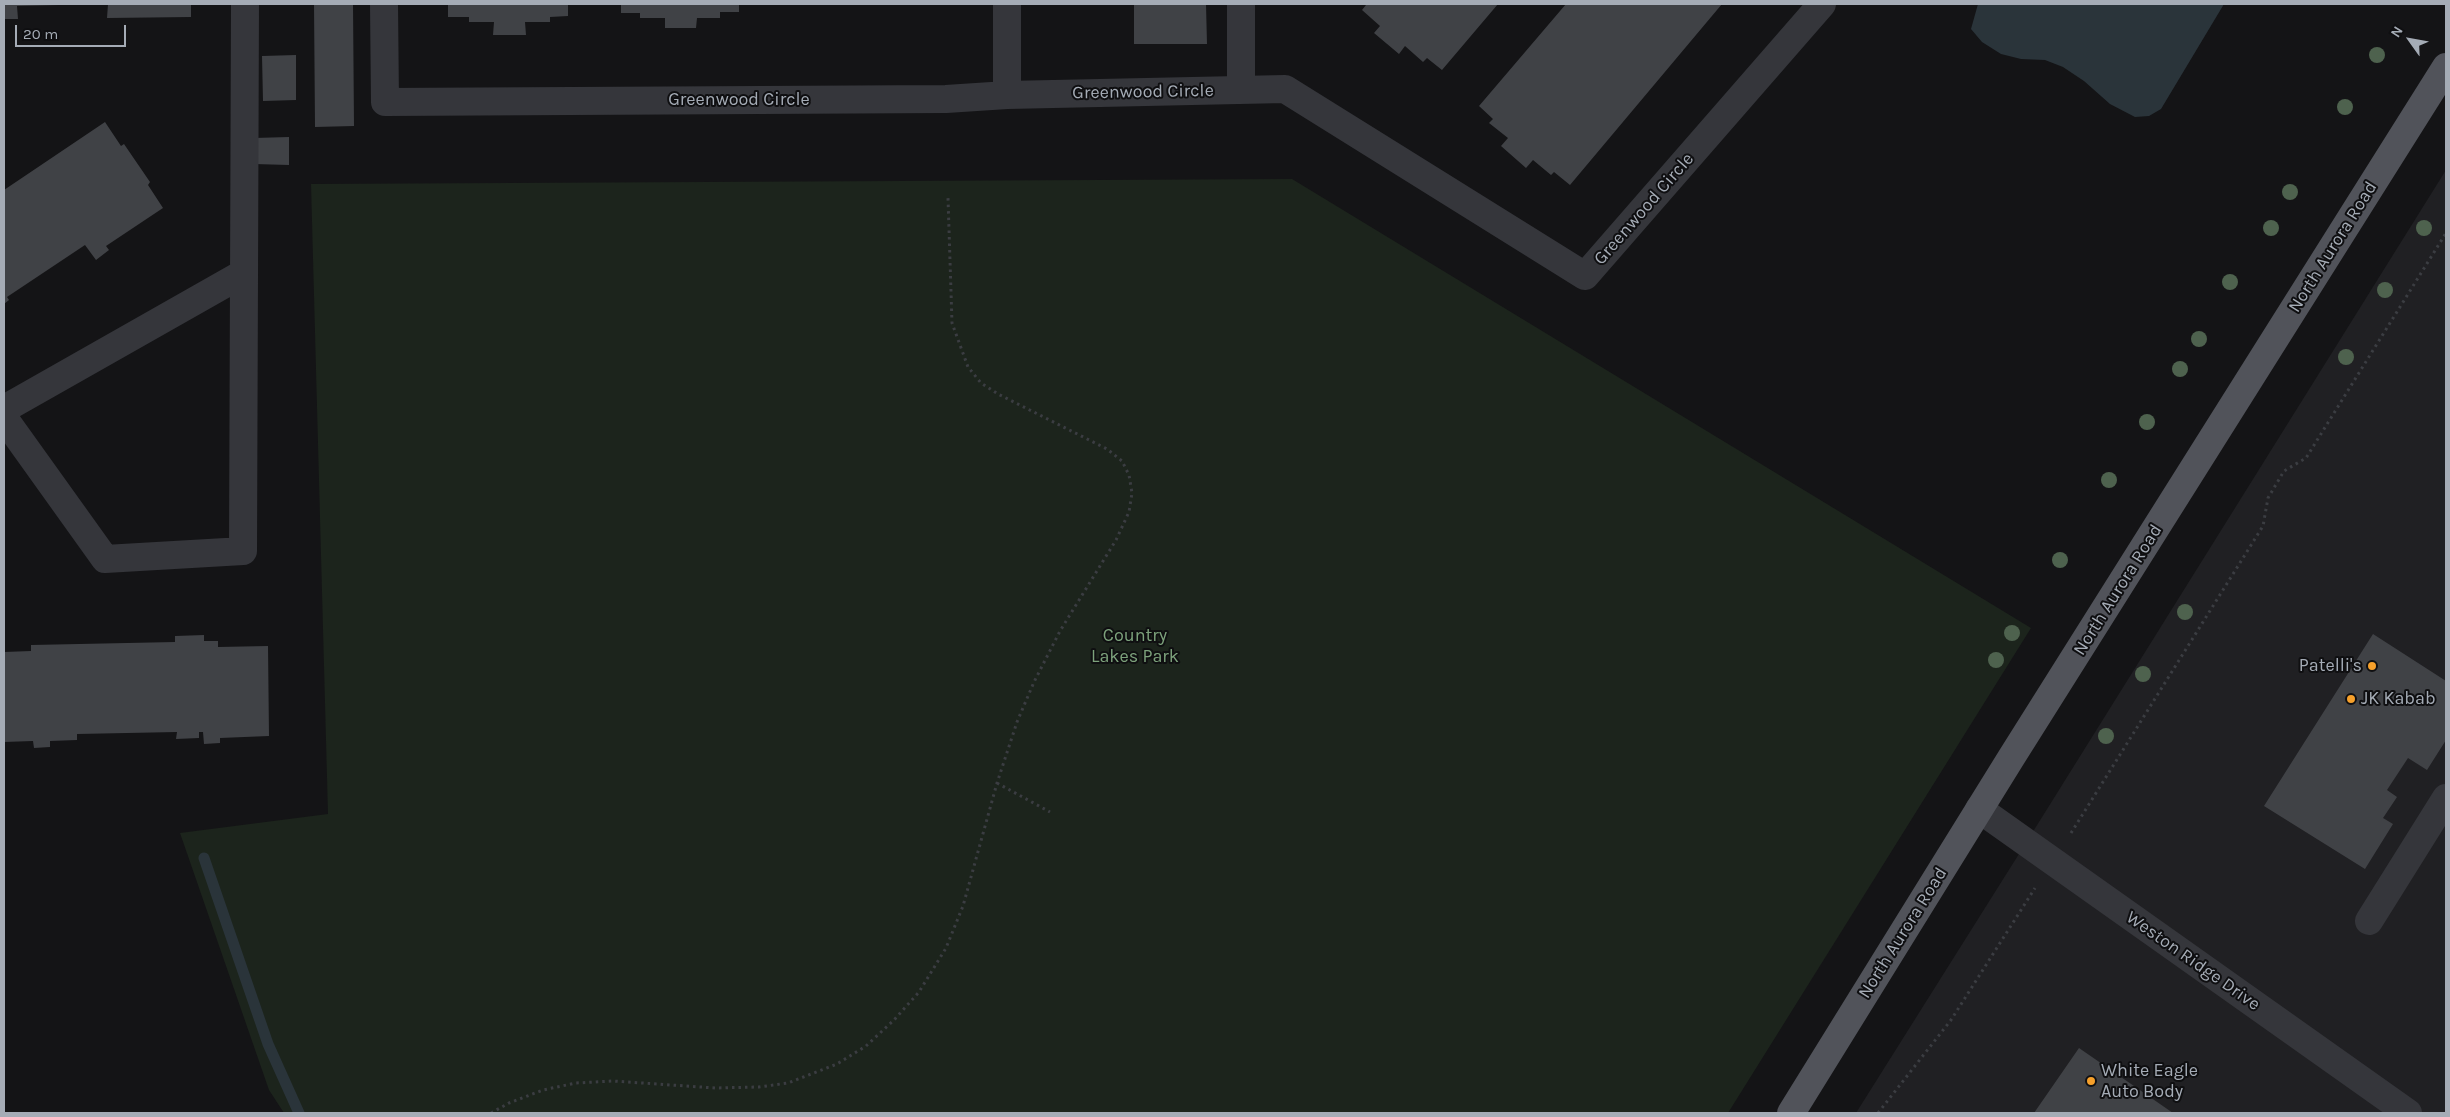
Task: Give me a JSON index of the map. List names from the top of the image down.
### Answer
{
  "streets": {
    "main road": ["North Aurora Road"],
    "street": ["Greenwood Circle", "Weston Ridge Drive"]
  },
  "crossings": [
    ["North Aurora Road", "Weston Ridge Drive"]
  ],
  "parks": ["Country Lakes Park"],
  "places": ["Patelli's", "JK Kabab", "White Eagle Auto Body"],
  "scale_bar": "20 m",
  "north": "top left"
}
